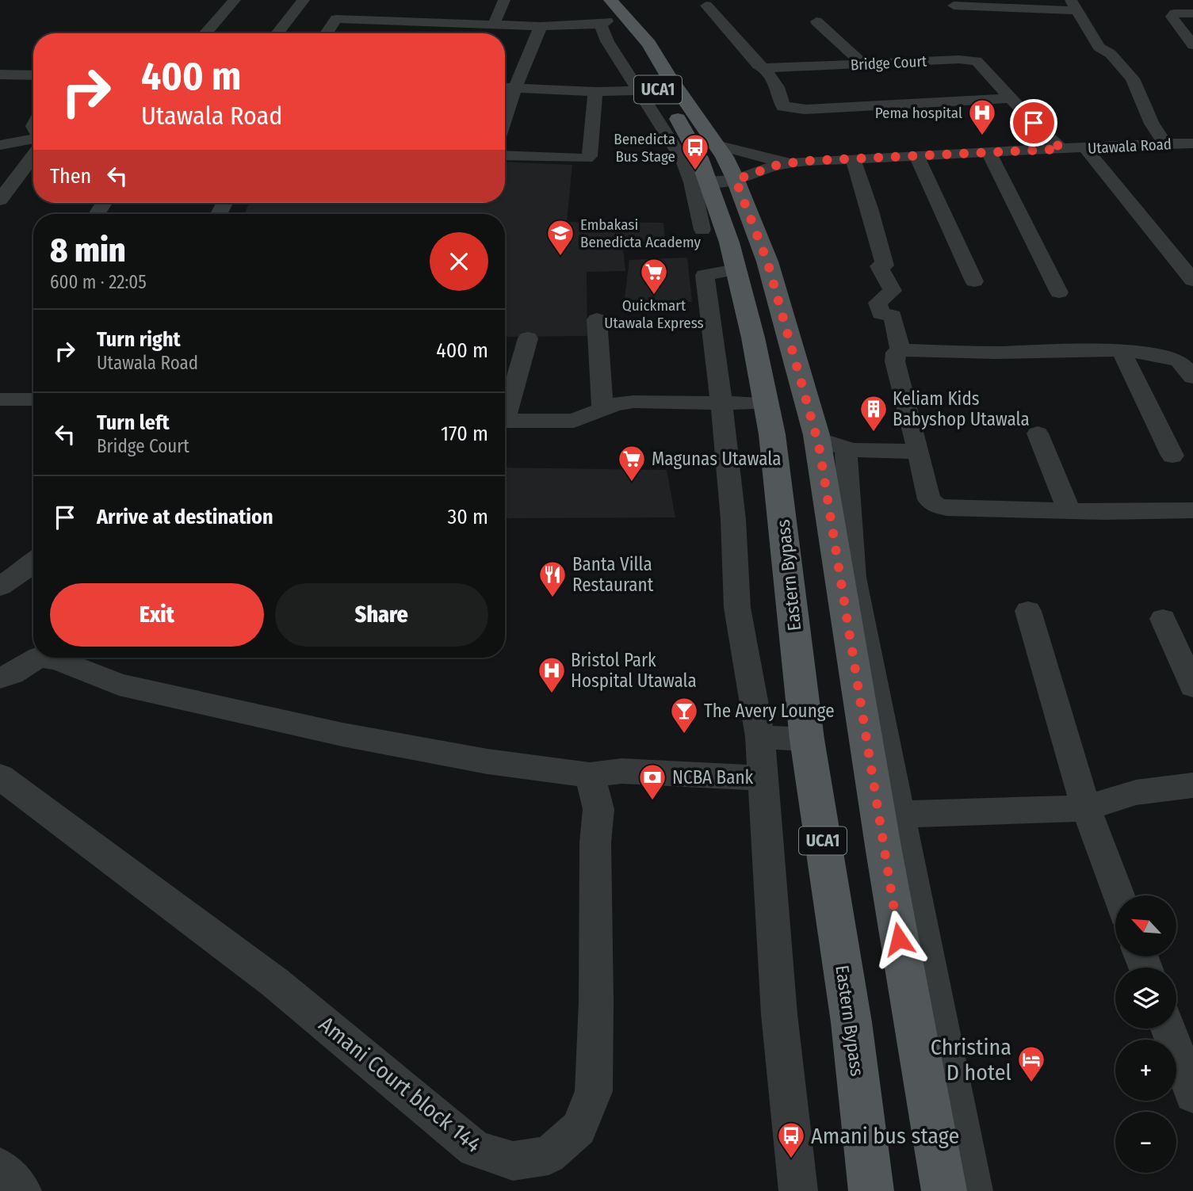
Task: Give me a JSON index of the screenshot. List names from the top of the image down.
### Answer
{
  "streets": {
    "main road": ["UCA1", "Eastern Bypass"],
    "street": ["Bridge Court", "Utawala Road", "Amani Court block 144"]
  },
  "crossings": [
    ["Bridge Court", "Utawala Road"],
    ["Utawala Road", "Eastern Bypass"]
  ],
  "places": {
    "hospital": ["Pema hospital", "Bristol Park Hospital Utawala"],
    "bus stop": ["Benedicta Bus Stage", "Amani bus stage"],
    "school or university": ["Embakasi Benedicta Academy"],
    "supermarket": ["Quickmart Utawala Express", "Magunas Utawala"],
    "building": ["Keliam Kids Babyshop Utawala"],
    "restaurant": ["Banta Villa Restaurant"],
    "bar": ["The Avery Lounge"],
    "bank": ["NCBA Bank"],
    "hotel": ["Christina D hotel"]
  },
  "north": "top left",
  "page": {
    "turn": ["400 m", "Utawala Road"],
    "then": "Then",
    "heading": ["8 min", "600 m · 22:05"],
    "list": [
      {
        "name": "Turn right",
        "note": "Utawala Road",
        "value": "400 m"
      },
      {
        "name": "Turn left",
        "note": "Bridge Court",
        "value": "170 m"
      },
      {
        "name": "Arrive at destination",
        "value": "30 m"
      }
    ],
    "buttons": ["Exit", "Share"],
    "map_buttons": ["+", "−"]
  }
}
